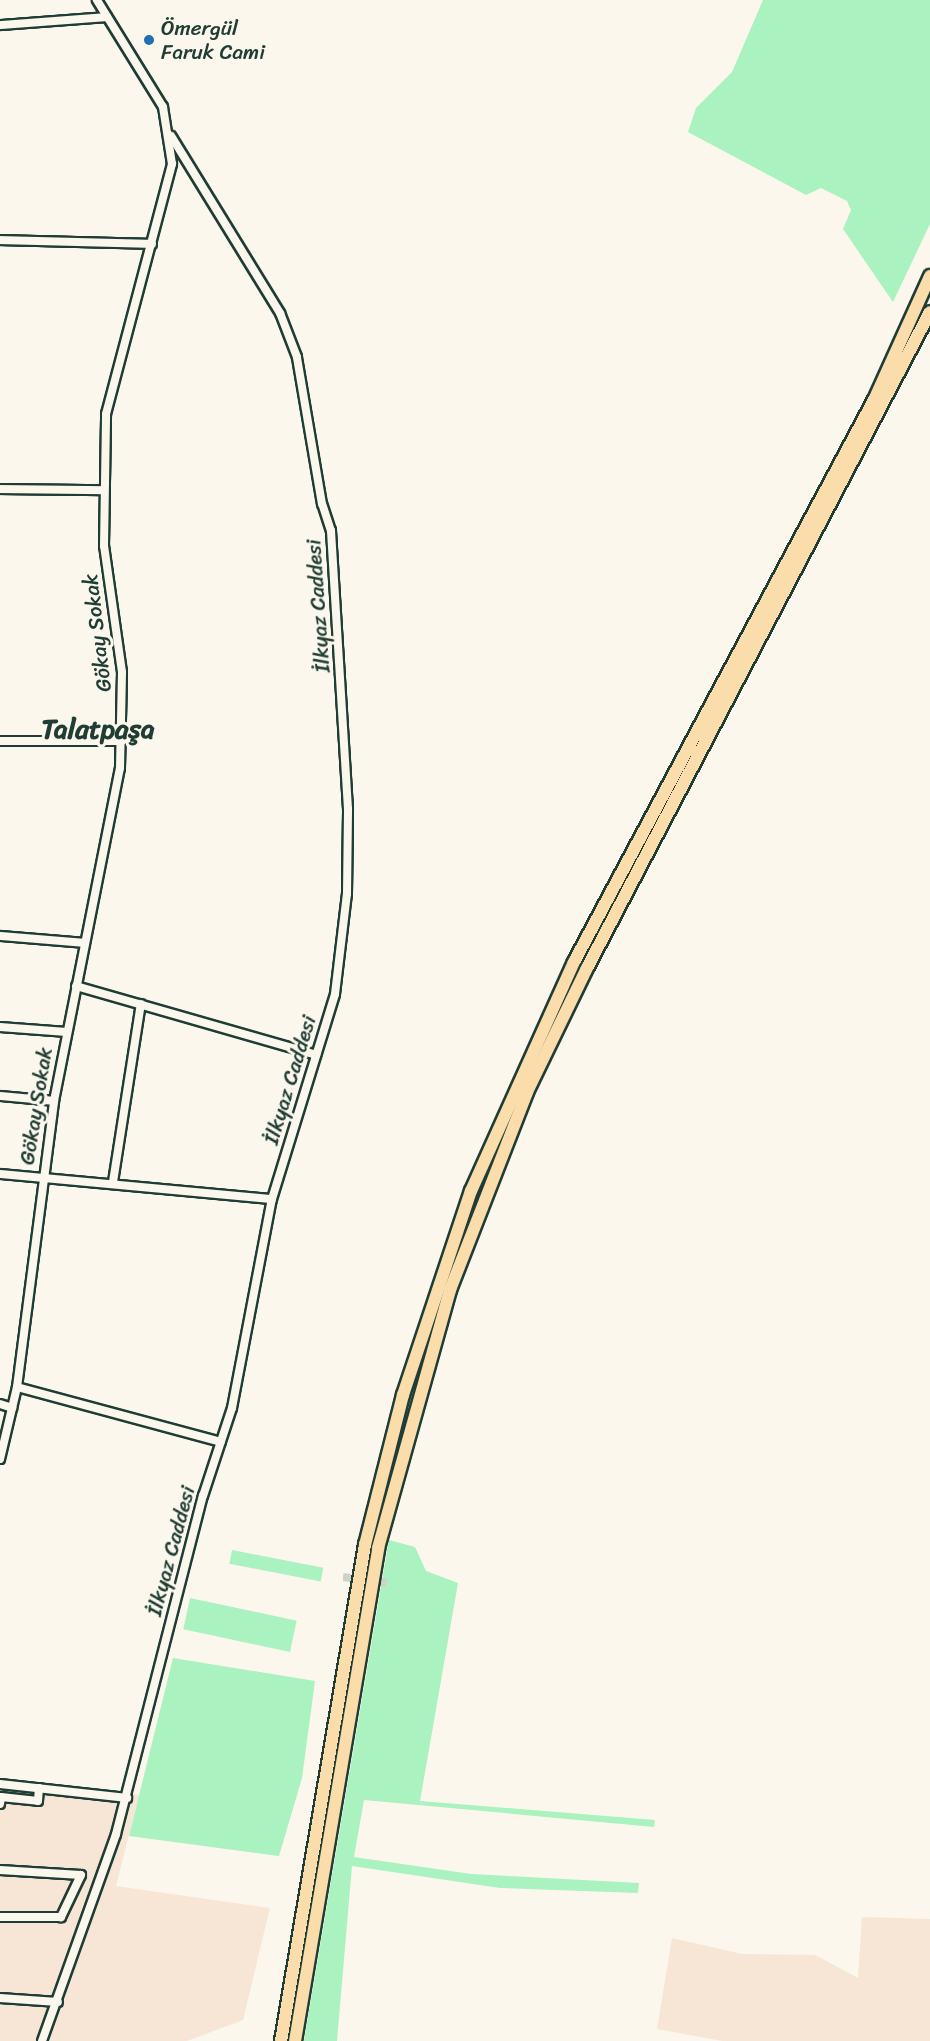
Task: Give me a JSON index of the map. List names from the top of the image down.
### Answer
{
  "streets": {
    "street": ["İlkyaz Caddesi", "Gökay Sokak"]
  },
  "crossings": [
    ["İlkyaz Caddesi", "Gökay Sokak"]
  ],
  "districts": ["Talatpaşa"],
  "places": ["Ömergül Faruk Cami"]
}
